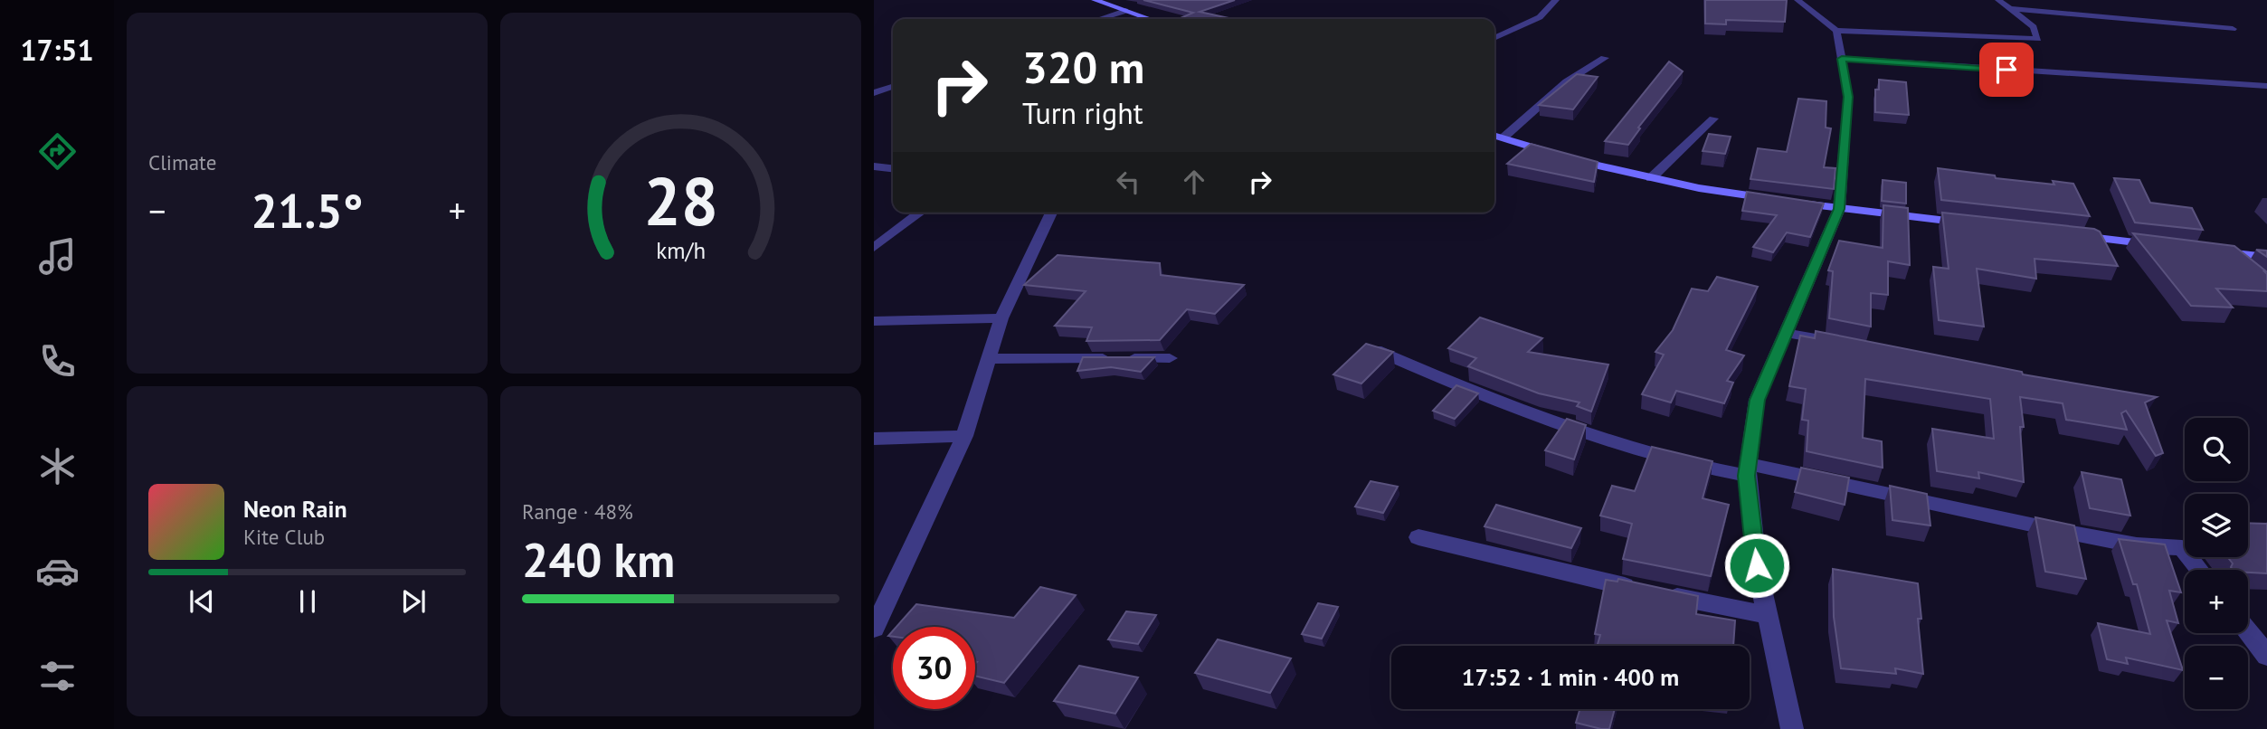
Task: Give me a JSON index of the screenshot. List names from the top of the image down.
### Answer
{
  "page": {
    "tabs": "17:51",
    "tile": [
      "Climate",
      ["Range · 48%", "240 km"]
    ],
    "turn": ["320 m", "Turn right"],
    "heat": ["−", "21.5°", "+"],
    "map_buttons": ["+", "−"],
    "song": ["Neon Rain", "Kite Club"],
    "limit": "30",
    "trip": "17:52 · 1 min · 400 m",
    "gauge": ["28", "km/h"]
  }
}
